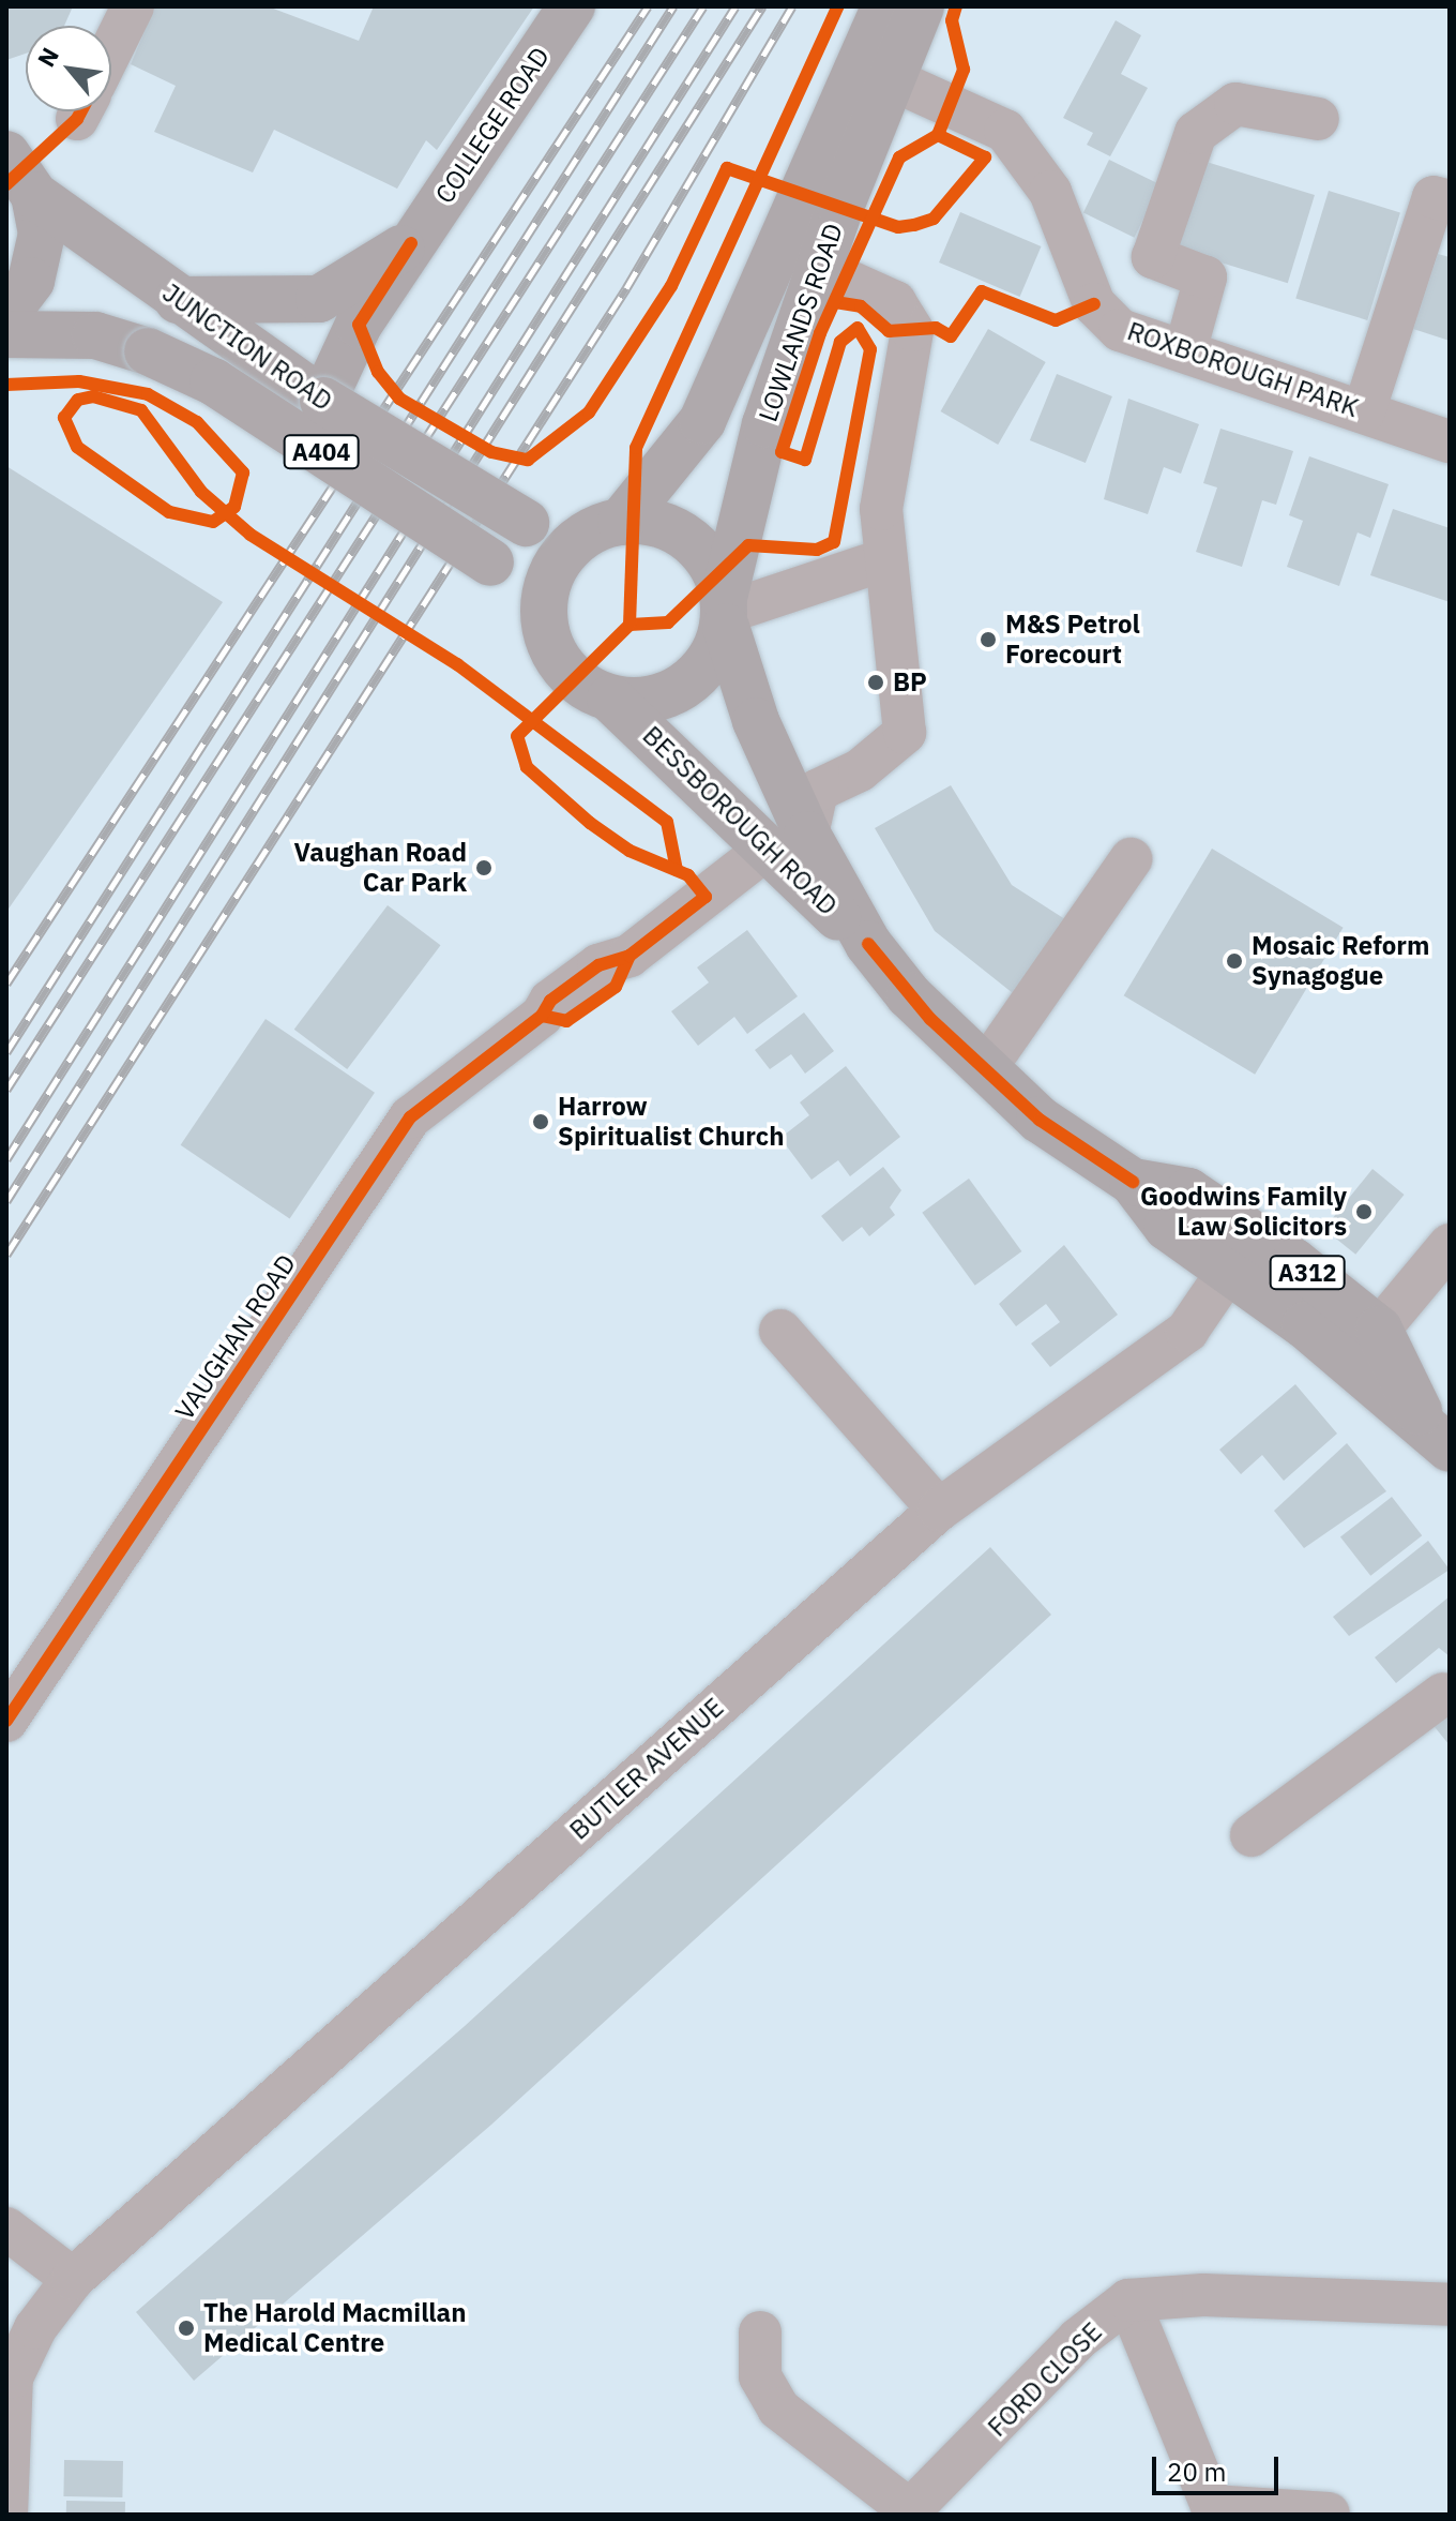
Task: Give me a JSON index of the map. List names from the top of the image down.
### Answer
{
  "streets": {
    "main road": [
      "COLLEGE ROAD",
      "LOWLANDS ROAD",
      "JUNCTION ROAD",
      "A404",
      "BESSBOROUGH ROAD",
      "A312"
    ],
    "street": [
      "ROXBOROUGH PARK",
      "VAUGHAN ROAD",
      "BUTLER AVENUE",
      "FORD CLOSE"
    ]
  },
  "crossings": [
    ["COLLEGE ROAD", "JUNCTION ROAD"],
    ["LOWLANDS ROAD", "JUNCTION ROAD"],
    ["LOWLANDS ROAD", "ROXBOROUGH PARK"],
    ["LOWLANDS ROAD", "BESSBOROUGH ROAD"],
    ["JUNCTION ROAD", "BESSBOROUGH ROAD"],
    ["BESSBOROUGH ROAD", "VAUGHAN ROAD"],
    ["BESSBOROUGH ROAD", "BUTLER AVENUE"]
  ],
  "places": [
    "M&S Petrol Forecourt",
    "BP",
    "Vaughan Road Car Park",
    "Mosaic Reform Synagogue",
    "Harrow Spiritualist Church",
    "Goodwins Family Law Solicitors",
    "The Harold Macmillan Medical Centre"
  ],
  "scale_bar": "20 m",
  "north": "top left"
}
